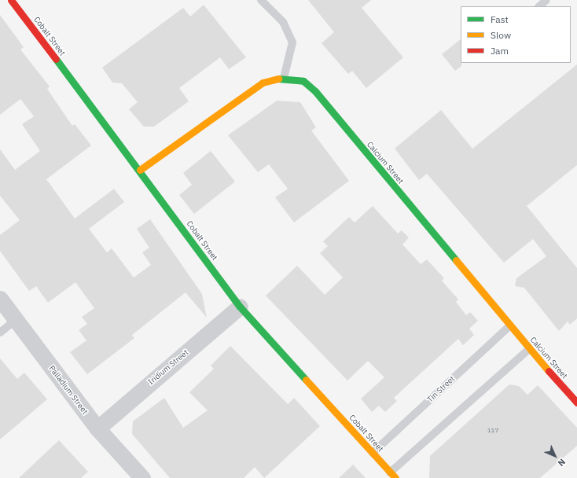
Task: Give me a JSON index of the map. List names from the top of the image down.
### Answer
{
  "streets": {
    "street": [
      "Cobalt Street",
      "Calcium Street",
      "Iridium Street",
      "Palladium Street"
    ],
    "lane": ["Tin Street"]
  },
  "crossings": [
    ["Cobalt Street", "Calcium Street"],
    ["Cobalt Street", "Iridium Street"],
    ["Cobalt Street", "Tin Street"],
    ["Calcium Street", "Tin Street"],
    ["Iridium Street", "Palladium Street"]
  ],
  "house_numbers": ["117"],
  "legend": ["Fast", "Slow", "Jam"],
  "north": "bottom right"
}
